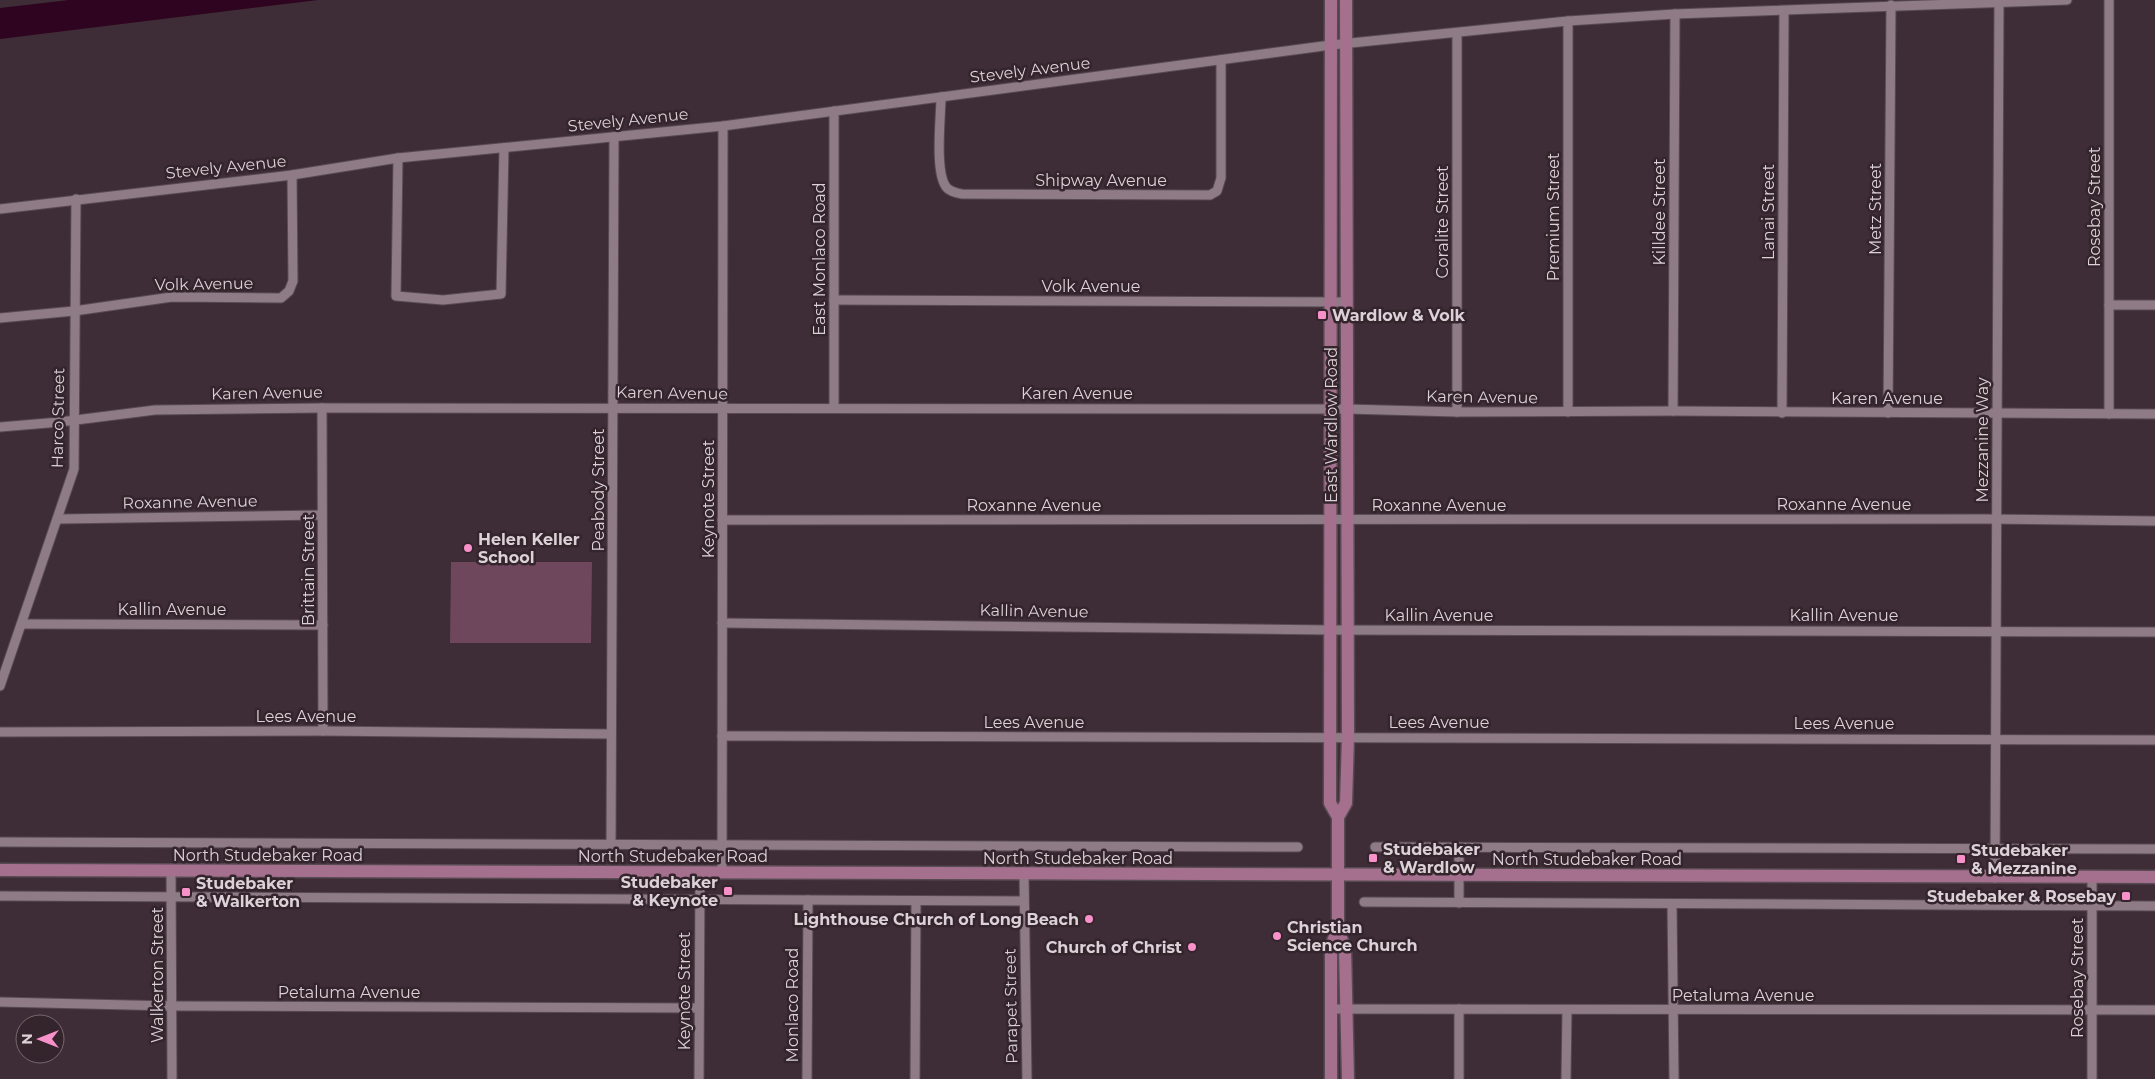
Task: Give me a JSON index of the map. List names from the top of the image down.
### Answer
{
  "streets": {
    "main road": ["East Wardlow Road", "North Studebaker Road"],
    "street": [
      "Stevely Avenue",
      "Shipway Avenue",
      "Rosebay Street",
      "Metz Street",
      "Killdee Street",
      "Lanai Street",
      "Premium Street",
      "Coralite Street",
      "East Monlaco Road",
      "Volk Avenue",
      "Karen Avenue",
      "Harco Street",
      "Mezzanine Way",
      "Peabody Street",
      "Keynote Street",
      "Roxanne Avenue",
      "Brittain Street",
      "Kallin Avenue",
      "Lees Avenue",
      "Walkerton Street",
      "Petaluma Avenue",
      "Monlaco Road",
      "Parapet Street"
    ]
  },
  "crossings": [
    ["Stevely Avenue", "Shipway Avenue"],
    ["Stevely Avenue", "Metz Street"],
    ["Stevely Avenue", "Killdee Street"],
    ["Stevely Avenue", "Lanai Street"],
    ["Stevely Avenue", "Premium Street"],
    ["Stevely Avenue", "Coralite Street"],
    ["Stevely Avenue", "East Monlaco Road"],
    ["Stevely Avenue", "Volk Avenue"],
    ["Stevely Avenue", "Harco Street"],
    ["Stevely Avenue", "East Wardlow Road"],
    ["Stevely Avenue", "Mezzanine Way"],
    ["Stevely Avenue", "Peabody Street"],
    ["Stevely Avenue", "Keynote Street"],
    ["Rosebay Street", "Karen Avenue"],
    ["Rosebay Street", "North Studebaker Road"],
    ["Rosebay Street", "Petaluma Avenue"],
    ["Metz Street", "Karen Avenue"],
    ["Killdee Street", "Karen Avenue"],
    ["Lanai Street", "Karen Avenue"],
    ["Premium Street", "Karen Avenue"],
    ["Coralite Street", "Karen Avenue"],
    ["East Monlaco Road", "Volk Avenue"],
    ["East Monlaco Road", "Karen Avenue"],
    ["Volk Avenue", "Harco Street"],
    ["Volk Avenue", "East Wardlow Road"],
    ["Karen Avenue", "Harco Street"],
    ["Karen Avenue", "East Wardlow Road"],
    ["Karen Avenue", "Mezzanine Way"],
    ["Karen Avenue", "Peabody Street"],
    ["Karen Avenue", "Keynote Street"],
    ["Karen Avenue", "Brittain Street"],
    ["Harco Street", "Roxanne Avenue"],
    ["Harco Street", "Kallin Avenue"],
    ["East Wardlow Road", "Roxanne Avenue"],
    ["East Wardlow Road", "Kallin Avenue"],
    ["East Wardlow Road", "Lees Avenue"],
    ["East Wardlow Road", "North Studebaker Road"],
    ["East Wardlow Road", "Petaluma Avenue"],
    ["Mezzanine Way", "Roxanne Avenue"],
    ["Mezzanine Way", "Kallin Avenue"],
    ["Mezzanine Way", "Lees Avenue"],
    ["Mezzanine Way", "North Studebaker Road"],
    ["Peabody Street", "Lees Avenue"],
    ["Peabody Street", "North Studebaker Road"],
    ["Keynote Street", "Roxanne Avenue"],
    ["Keynote Street", "Kallin Avenue"],
    ["Keynote Street", "Lees Avenue"],
    ["Keynote Street", "North Studebaker Road"],
    ["Keynote Street", "Petaluma Avenue"],
    ["Roxanne Avenue", "Brittain Street"],
    ["Brittain Street", "Kallin Avenue"],
    ["Brittain Street", "Lees Avenue"],
    ["North Studebaker Road", "Walkerton Street"],
    ["North Studebaker Road", "Parapet Street"],
    ["Walkerton Street", "Petaluma Avenue"]
  ],
  "places": {
    "transit": [
      "Wardlow & Volk",
      "Studebaker & Wardlow",
      "Studebaker & Mezzanine",
      "Studebaker & Keynote",
      "Studebaker & Walkerton",
      "Studebaker & Rosebay"
    ],
    "other": [
      "Helen Keller School",
      "Lighthouse Church of Long Beach",
      "Christian Science Church",
      "Church of Christ"
    ]
  },
  "north": "left"
}
